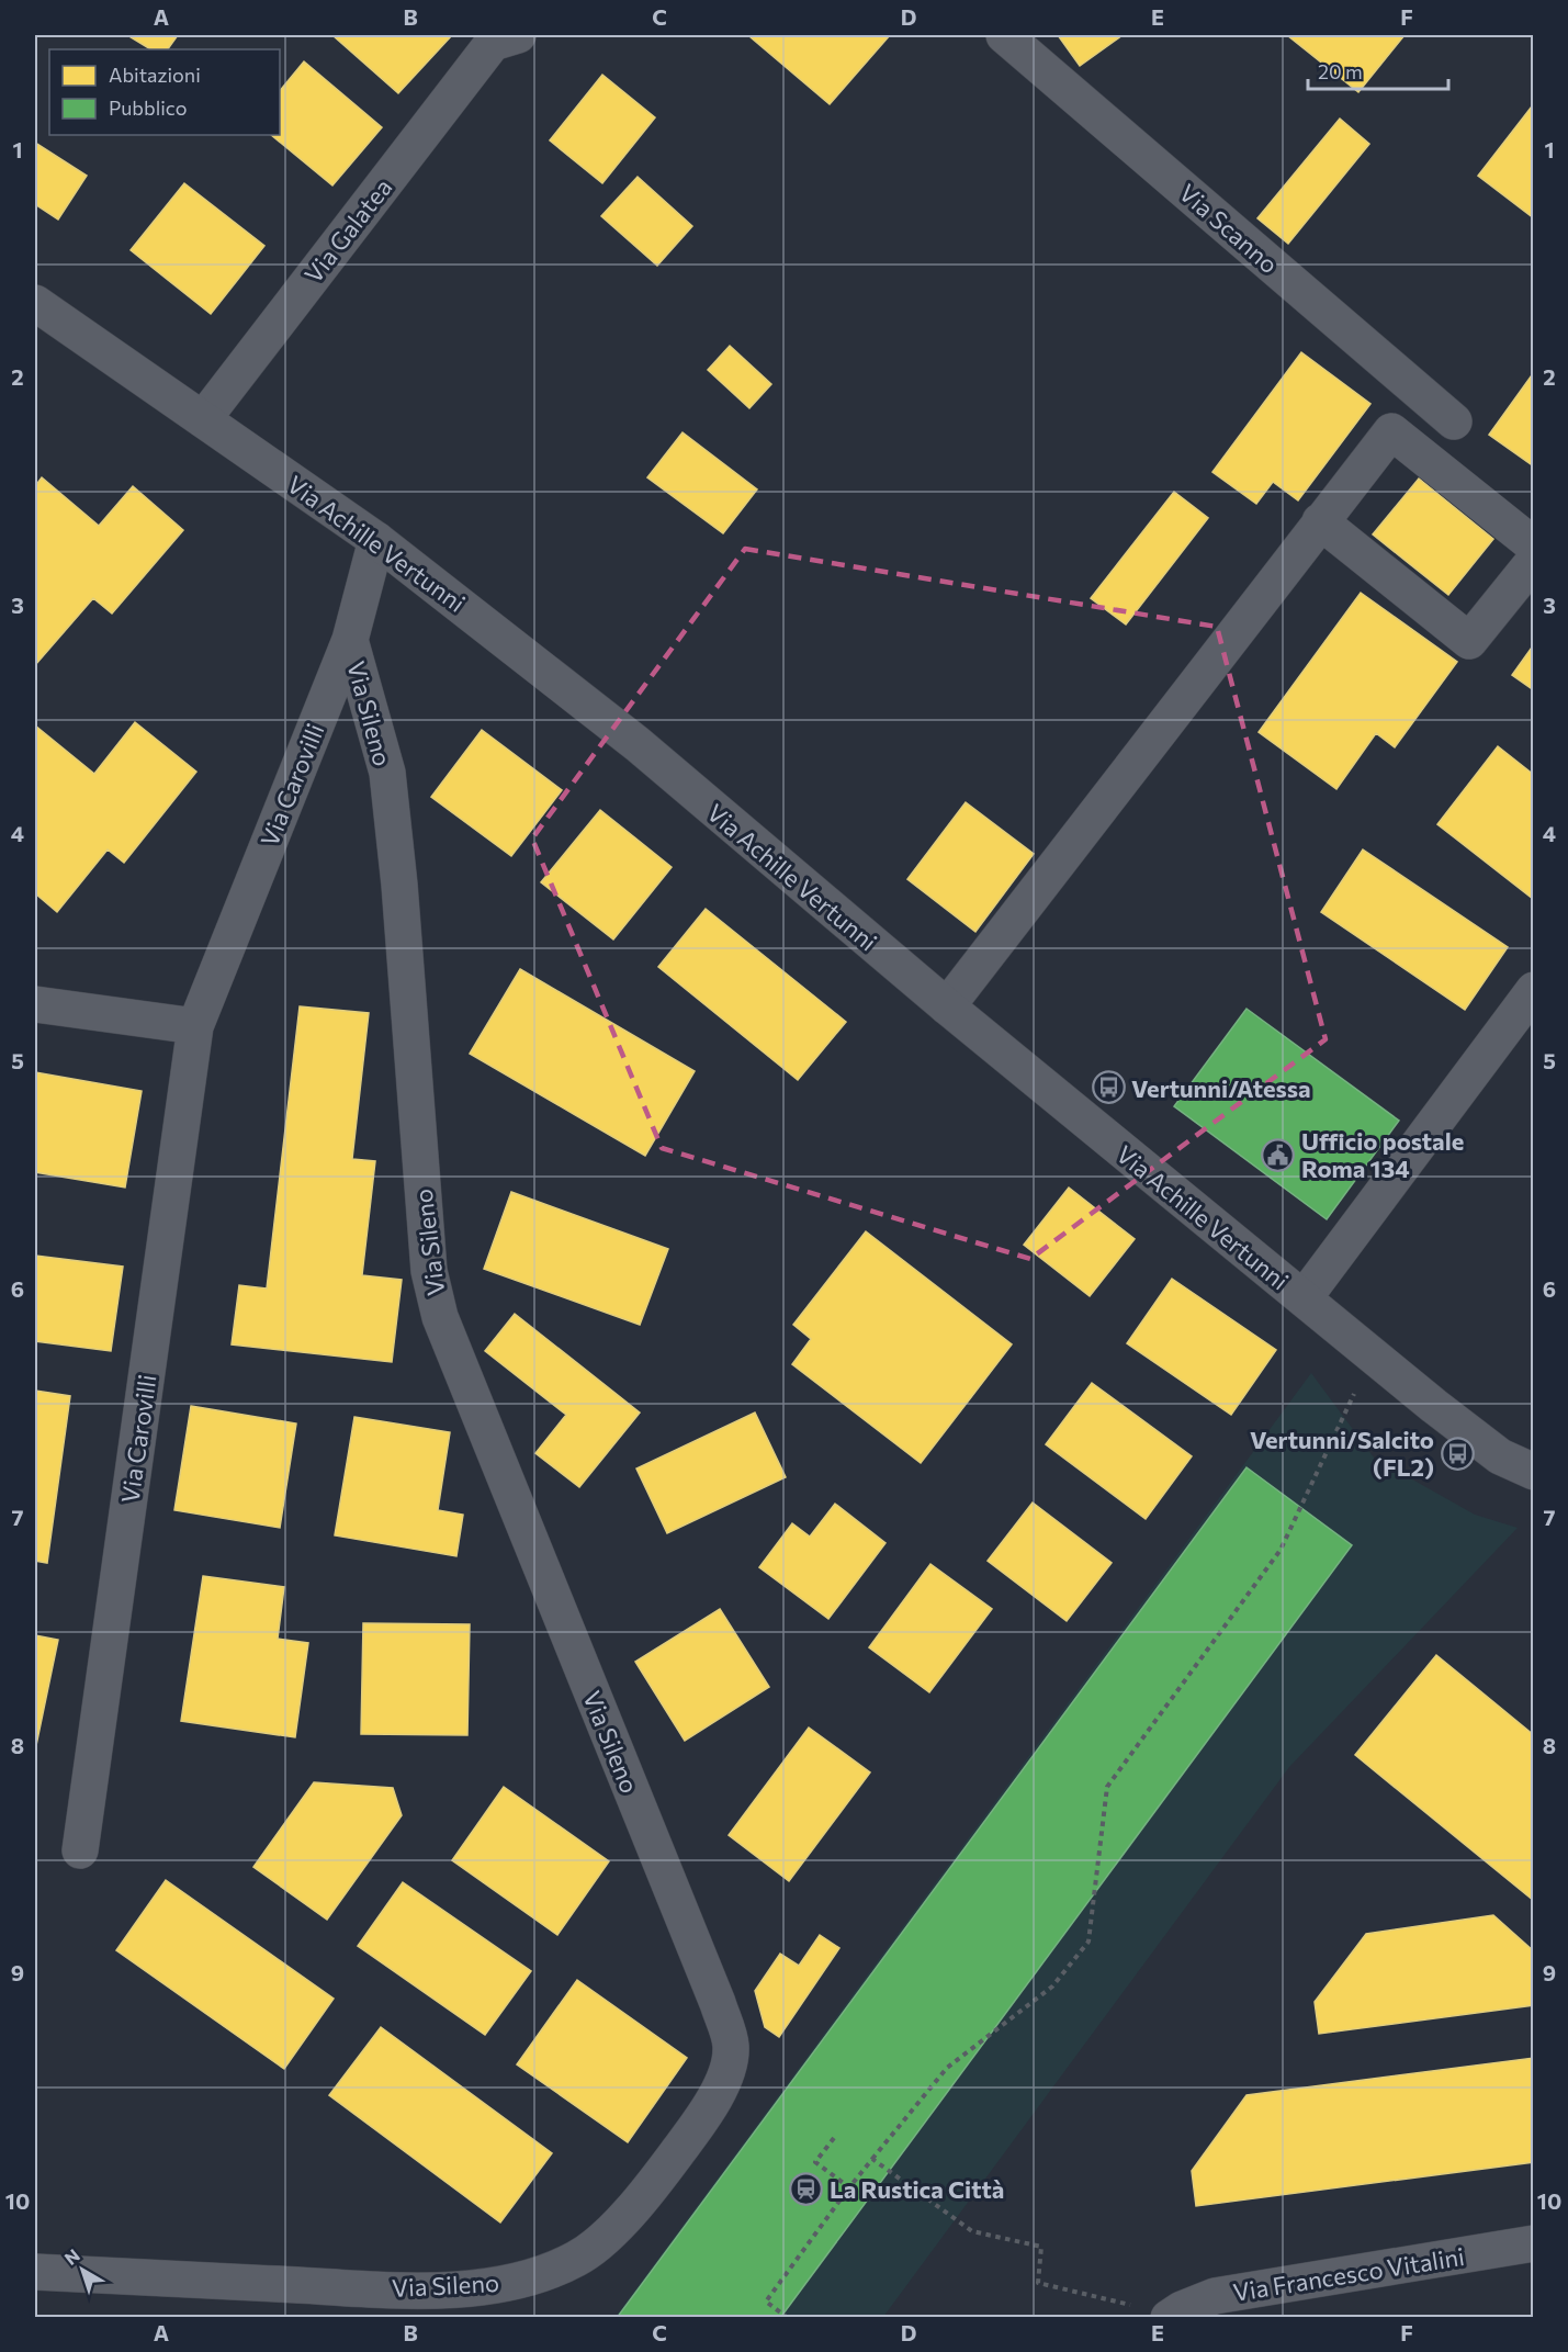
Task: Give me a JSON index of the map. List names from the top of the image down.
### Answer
{
  "streets": {
    "street": [
      "Via Scanno",
      "Via Galatea",
      "Via Achille Vertunni",
      "Via Sileno",
      "Via Carovilli",
      "Via Francesco Vitalini"
    ]
  },
  "crossings": [
    ["Via Galatea", "Via Achille Vertunni"],
    ["Via Achille Vertunni", "Via Carovilli"],
    ["Via Sileno", "Via Carovilli"]
  ],
  "places": {
    "bus stop": ["Vertunni/Atessa", "Vertunni/Salcito (FL2)"],
    "public building": ["Ufficio postale Roma 134"],
    "station": ["La Rustica Città"]
  },
  "legend": ["Abitazioni", "Pubblico"],
  "scale_bar": "20 m",
  "north": "top left",
  "grid": {
    "columns": [
      "A",
      "B",
      "C",
      "D",
      "E",
      "F"
    ],
    "rows": [
      "1",
      "2",
      "3",
      "4",
      "5",
      "6",
      "7",
      "8",
      "9",
      "10"
    ]
  }
}
